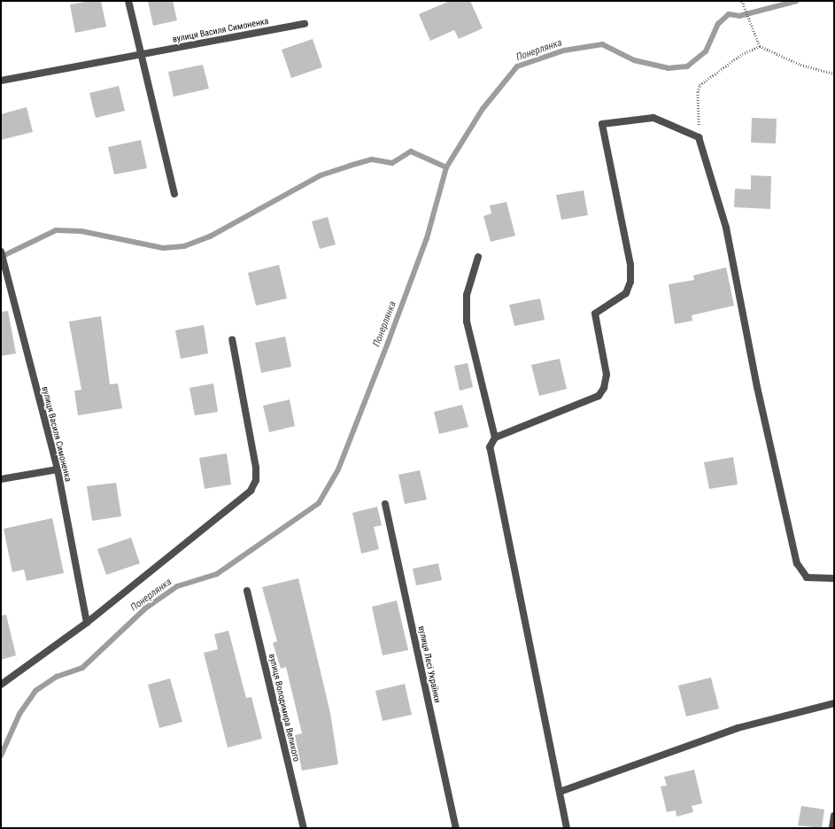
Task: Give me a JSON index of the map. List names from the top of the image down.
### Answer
{
  "streets": {
    "street": ["вулиця Василя Симоненка", "вулиця Лесі Українки", "вулиця Володимира Великого"]
  },
  "water": ["Понерлянка"]
}
